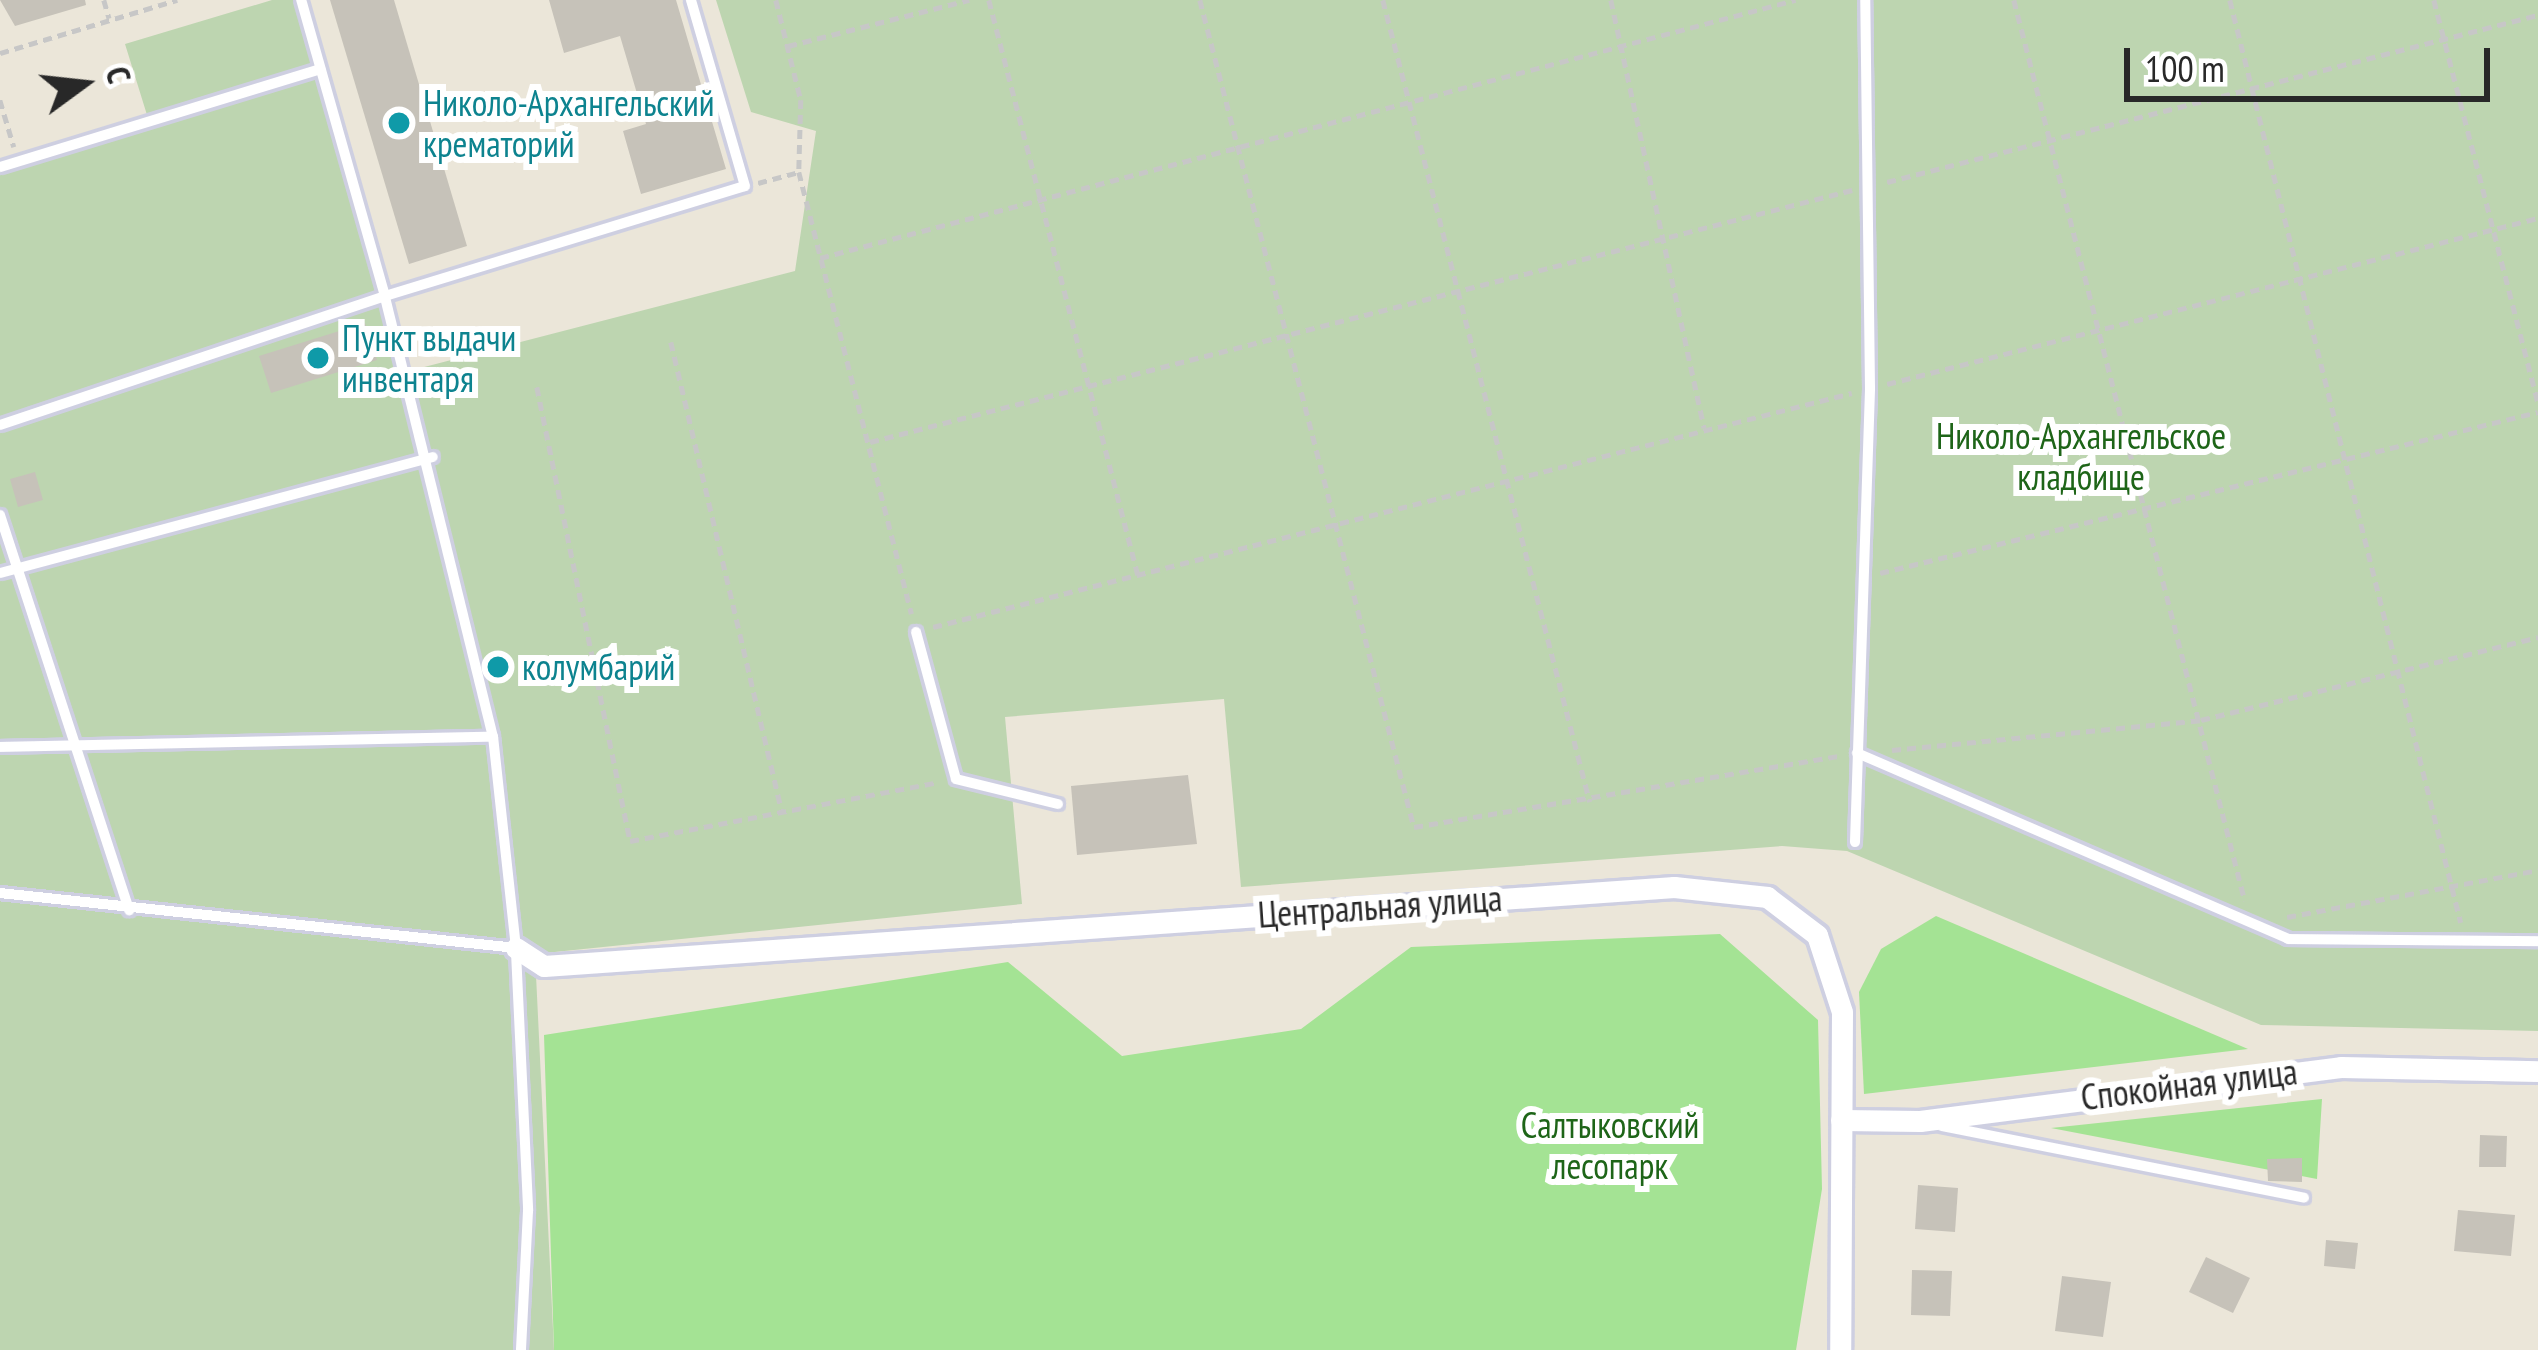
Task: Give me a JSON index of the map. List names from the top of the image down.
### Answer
{
  "streets": {
    "street": ["Центральная улица", "Спокойная улица"]
  },
  "crossings": [
    ["Центральная улица", "Спокойная улица"]
  ],
  "parks": ["Николо-Архангельское кладбище", "Салтыковский лесопарк"],
  "places": ["Николо-Архангельский крематорий", "Пункт выдачи инвентаря", "колумбарий"],
  "scale_bar": "100 m",
  "north": "right"
}
